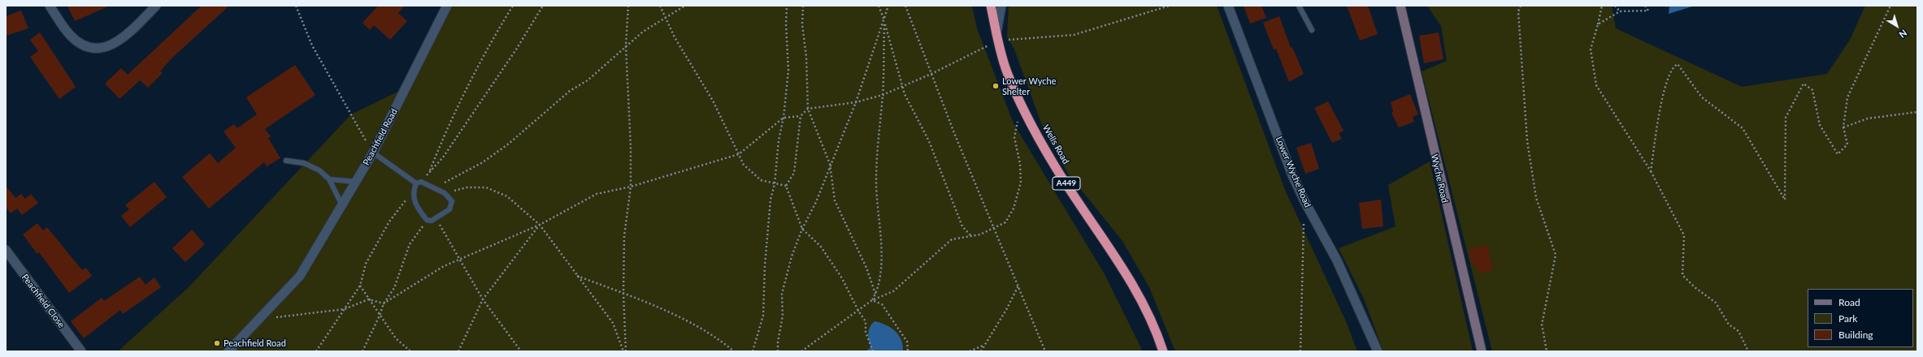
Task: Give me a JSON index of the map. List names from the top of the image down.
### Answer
{
  "streets": {
    "highway": ["Wells Road", "A449"],
    "main road": ["Wyche Road"],
    "street": ["Peachfield Road", "Lower Wyche Road", "Peachfield Close"]
  },
  "places": ["Lower Wyche Shelter", "Peachfield Road"],
  "legend": ["Road", "Park", "Building"],
  "north": "bottom right"
}
